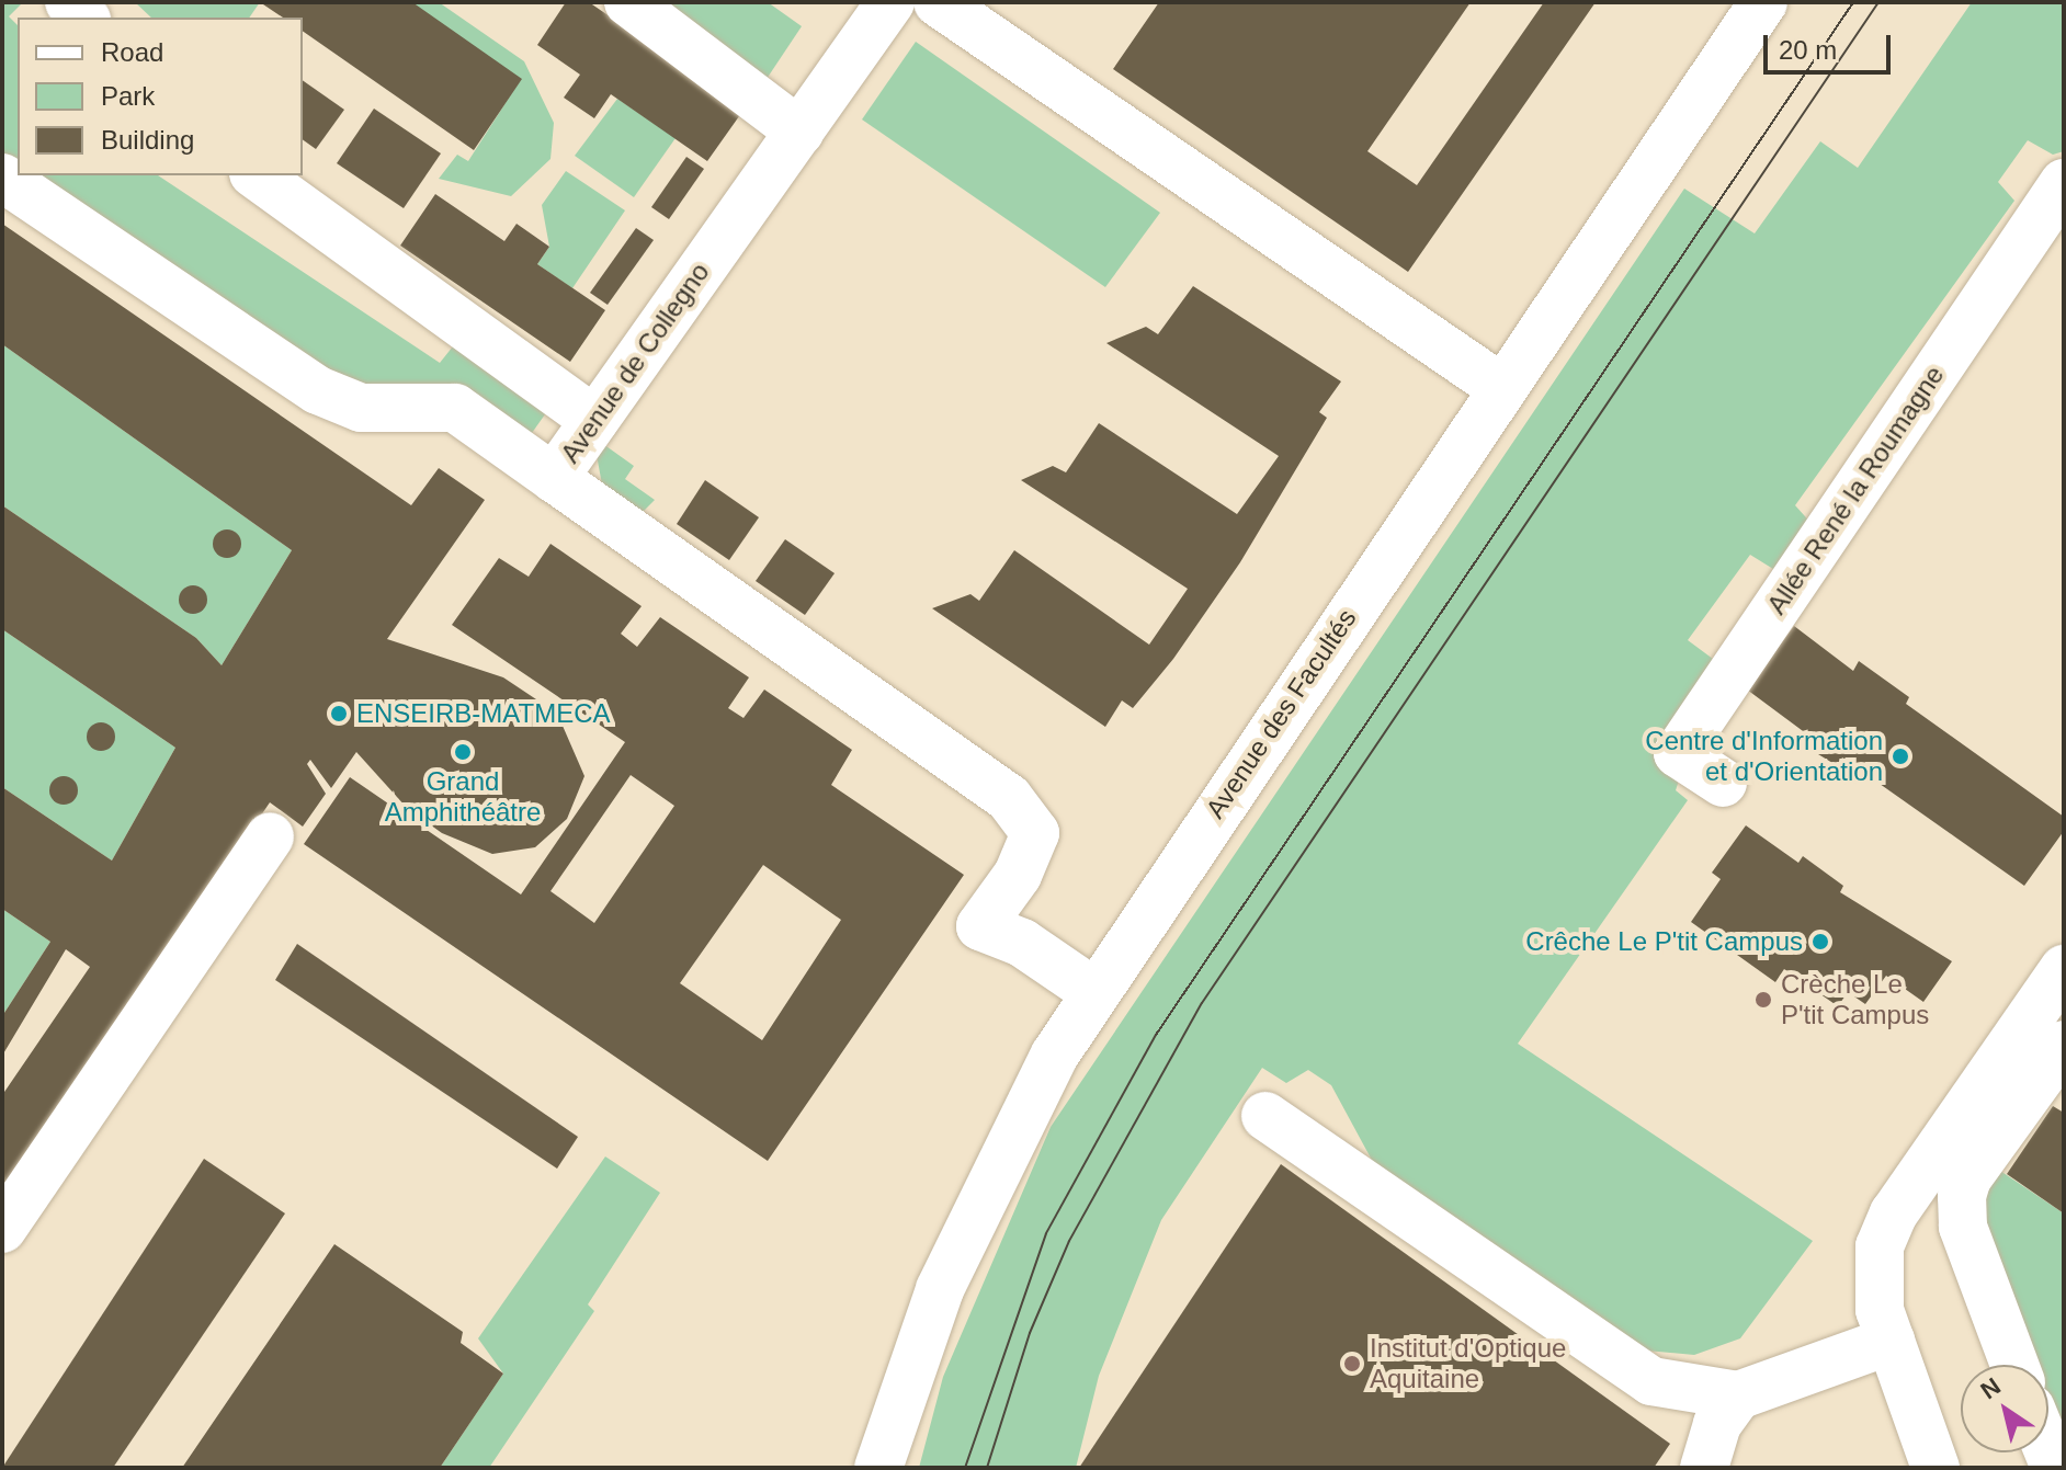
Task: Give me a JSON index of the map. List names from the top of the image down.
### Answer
{
  "streets": {
    "street": ["Avenue de Collegno", "Allée René la Roumagne", "Avenue des Facultés"]
  },
  "crossings": [
    ["Avenue de Collegno", "Avenue des Facultés"]
  ],
  "places": [
    "ENSEIRB-MATMECA",
    "Grand Amphithéâtre",
    "Centre d'Information et d'Orientation",
    "Crêche Le P'tit Campus",
    "Crèche Le P'tit Campus",
    "Institut d'Optique Aquitaine"
  ],
  "legend": ["Road", "Park", "Building"],
  "scale_bar": "20 m",
  "north": "top left"
}
